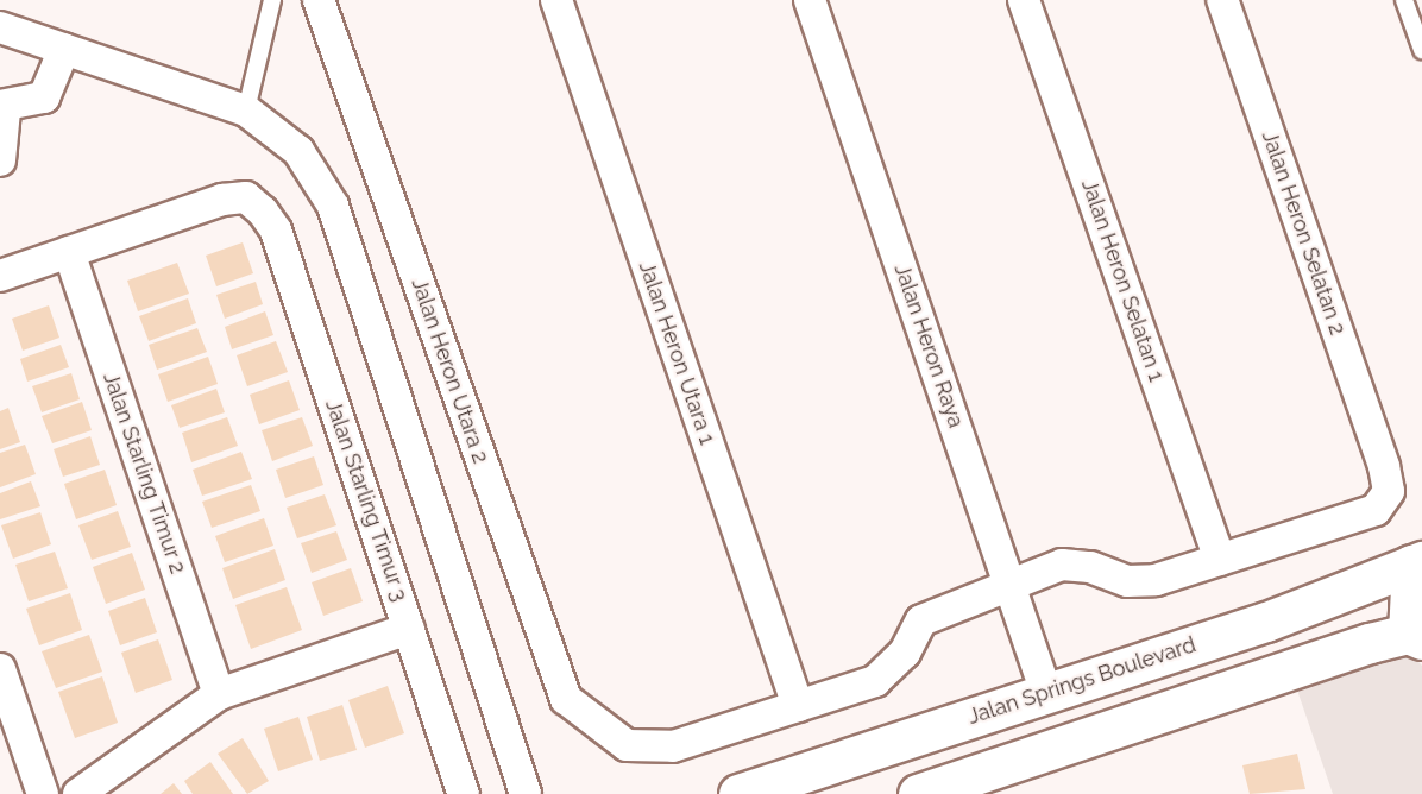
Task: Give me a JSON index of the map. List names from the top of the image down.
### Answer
{
  "streets": {
    "main road": ["Jalan Springs Boulevard"],
    "street": [
      "Jalan Heron Selatan 2",
      "Jalan Heron Selatan 1",
      "Jalan Heron Raya",
      "Jalan Heron Utara 1",
      "Jalan Heron Utara 2",
      "Jalan Starling Timur 2",
      "Jalan Starling Timur 3"
    ]
  },
  "crossings": [
    ["Jalan Heron Selatan 2", "Jalan Heron Utara 2"],
    ["Jalan Heron Selatan 1", "Jalan Heron Utara 2"],
    ["Jalan Heron Raya", "Jalan Heron Utara 2"],
    ["Jalan Heron Raya", "Jalan Springs Boulevard"],
    ["Jalan Heron Utara 1", "Jalan Heron Utara 2"],
    ["Jalan Starling Timur 2", "Jalan Starling Timur 3"]
  ]
}
